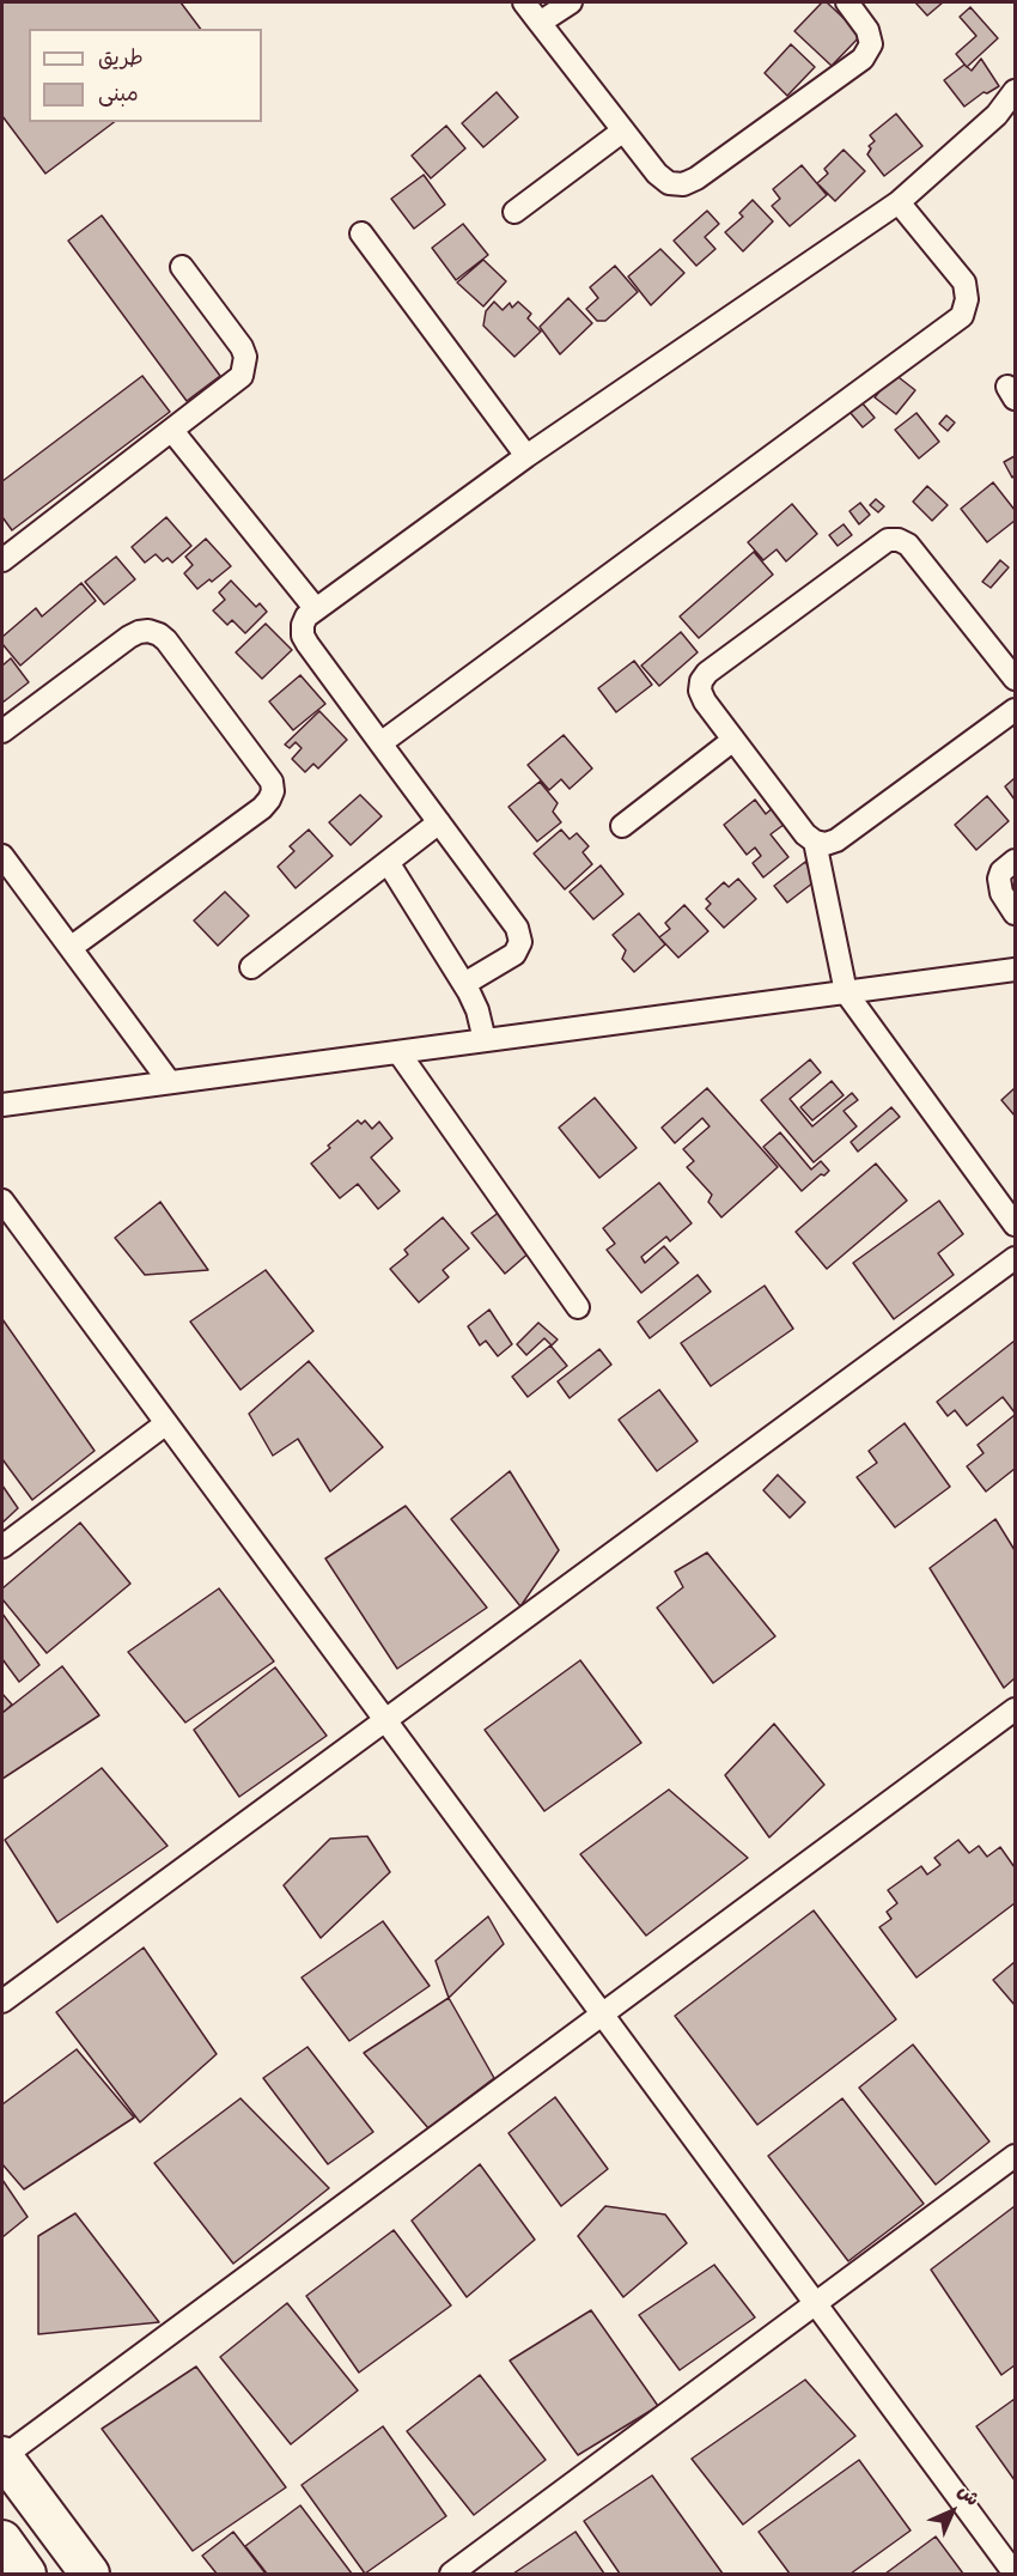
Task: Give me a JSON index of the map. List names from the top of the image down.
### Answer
{
  "legend": ["طريق", "مبنى"],
  "north": "top right"
}
